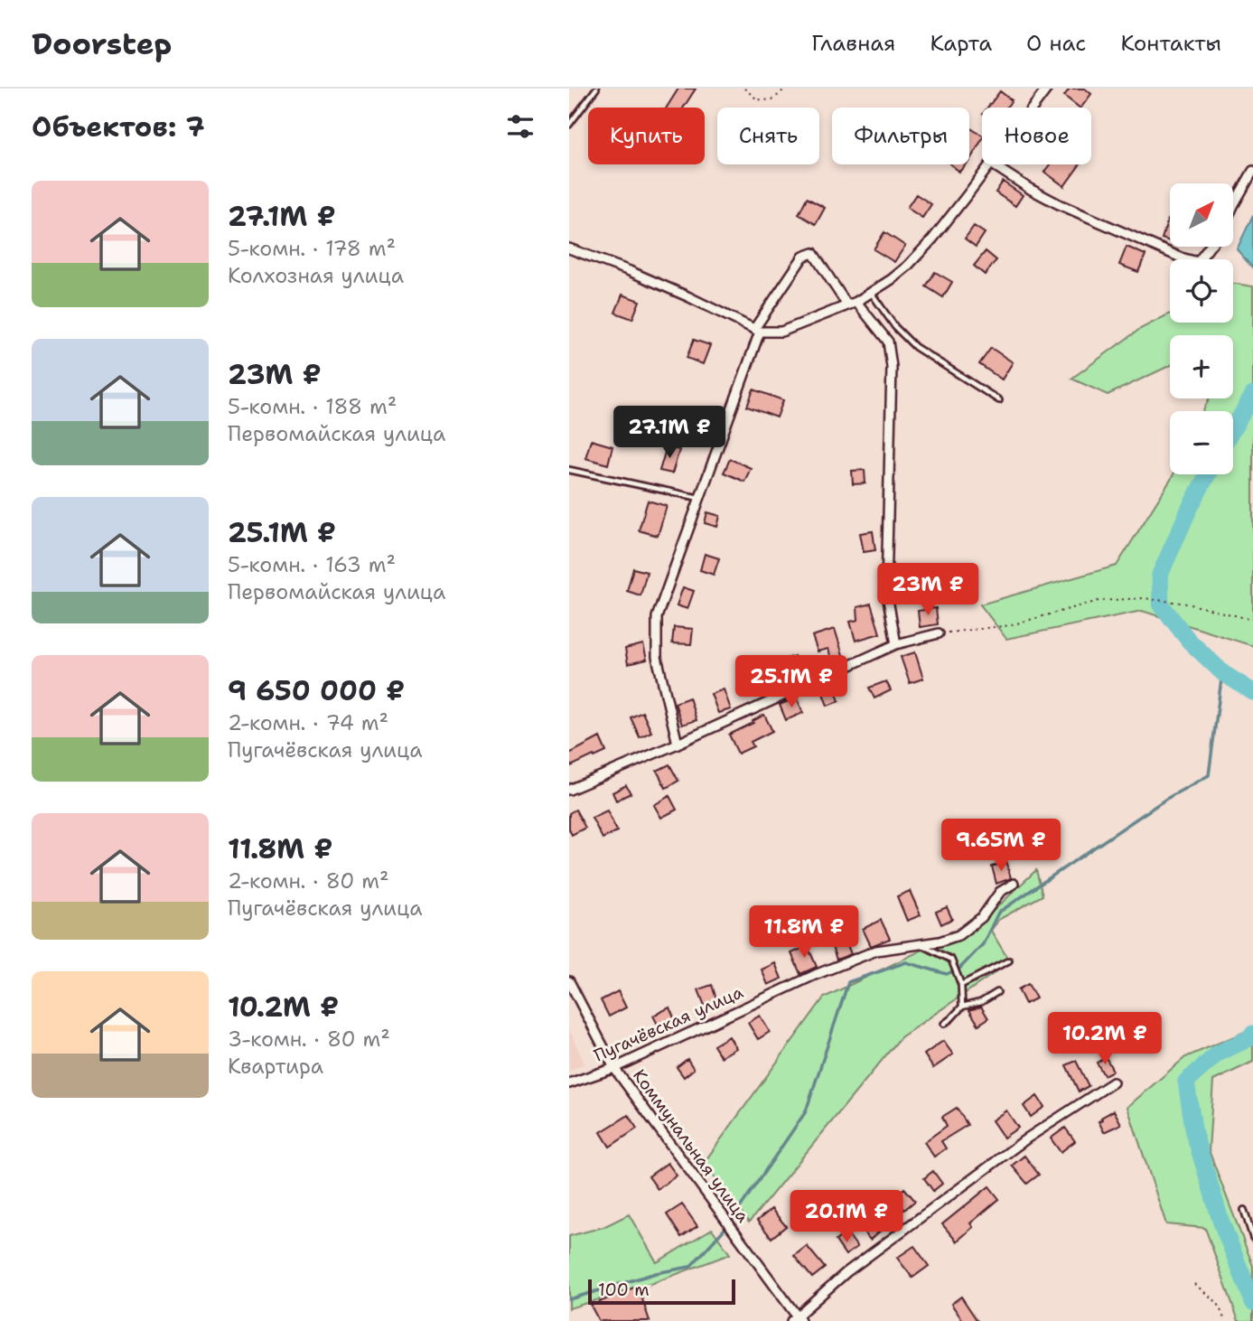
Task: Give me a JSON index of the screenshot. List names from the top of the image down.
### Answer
{
  "streets": {
    "street": ["Пугачёвская улица", "Коммунальная улица"]
  },
  "crossings": [
    ["Пугачёвская улица", "Коммунальная улица"]
  ],
  "scale_bar": "100 m",
  "north": "top right",
  "page": {
    "header": "Doorstep",
    "nav": [
      "Главная",
      "Карта",
      "О нас",
      "Контакты"
    ],
    "heading": "Объектов: 7",
    "chip": [
      "Купить",
      "Снять",
      "Фильтры",
      "Новое"
    ],
    "list": [
      {
        "name": "27.1M ₽",
        "note": "5-комн. · 178 m² · Колхозная улица"
      },
      {
        "name": "23M ₽",
        "note": "5-комн. · 188 m² · Первомайская улица"
      },
      {
        "name": "25.1M ₽",
        "note": "5-комн. · 163 m² · Первомайская улица"
      },
      {
        "name": "9 650 000 ₽",
        "note": "2-комн. · 74 m² · Пугачёвская улица"
      },
      {
        "name": "11.8M ₽",
        "note": "2-комн. · 80 m² · Пугачёвская улица"
      },
      {
        "name": "10.2M ₽",
        "note": "3-комн. · 80 m² · Квартира"
      }
    ],
    "map_buttons": ["+", "−"],
    "price": [
      "27.1M ₽",
      "23M ₽",
      "25.1M ₽",
      "9.65M ₽",
      "11.8M ₽",
      "10.2M ₽",
      "20.1M ₽"
    ],
    "scale": "100 m"
  }
}
